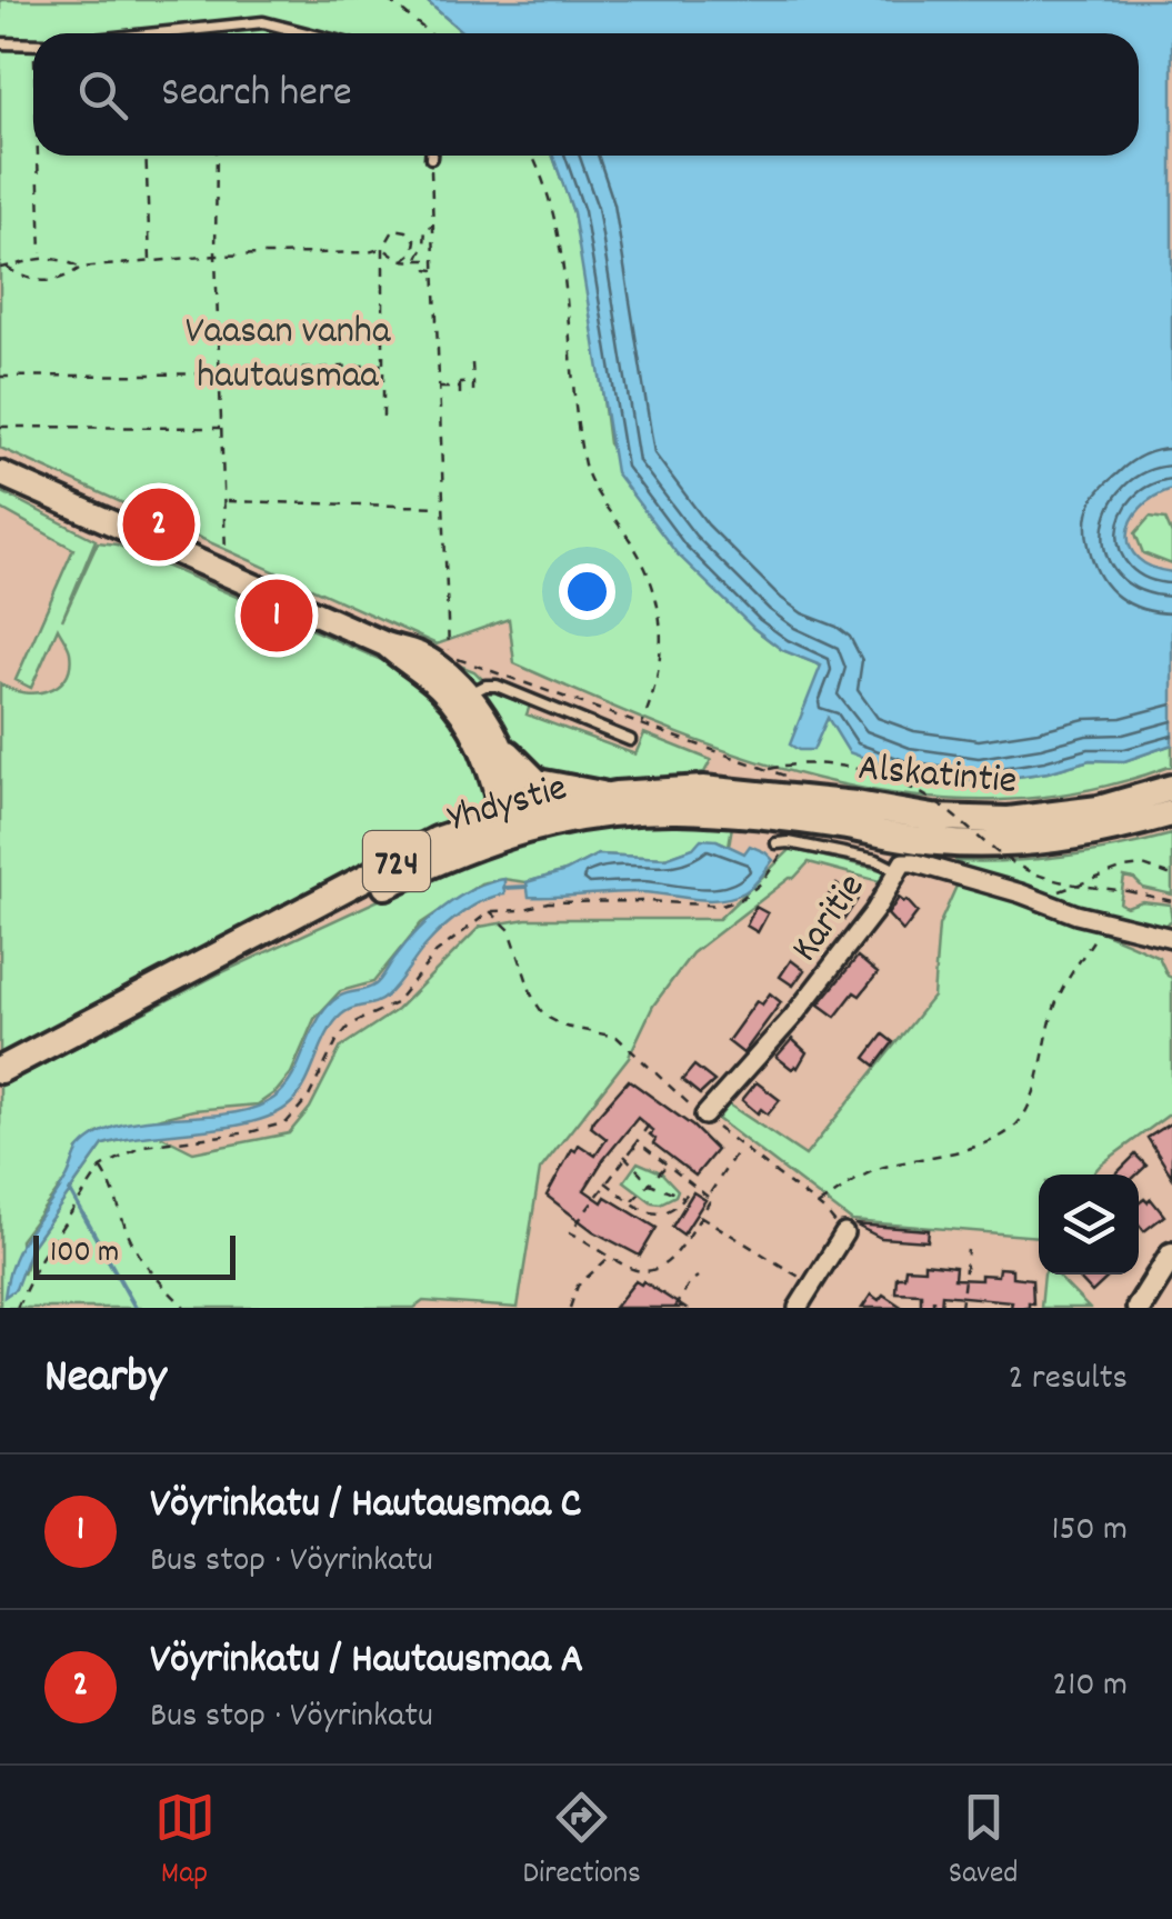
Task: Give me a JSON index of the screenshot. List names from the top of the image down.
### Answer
{
  "streets": {
    "main road": ["Alskatintie", "Yhdystie", "724"],
    "street": ["Karitie"]
  },
  "crossings": [
    ["Alskatintie", "Yhdystie"]
  ],
  "parks": ["Vaasan vanha hautausmaa"],
  "scale_bar": "100 m",
  "page": {
    "search": "Search here",
    "pins": ["2", "1"],
    "scale": "100 m",
    "heading": ["Nearby", "2 results"],
    "list": [
      {
        "mark": "1",
        "name": "Vöyrinkatu / Hautausmaa C",
        "note": "Bus stop · Vöyrinkatu",
        "value": "150 m"
      },
      {
        "mark": "2",
        "name": "Vöyrinkatu / Hautausmaa A",
        "note": "Bus stop · Vöyrinkatu",
        "value": "210 m"
      }
    ],
    "nav": ["Map", "Directions", "Saved"]
  }
}
